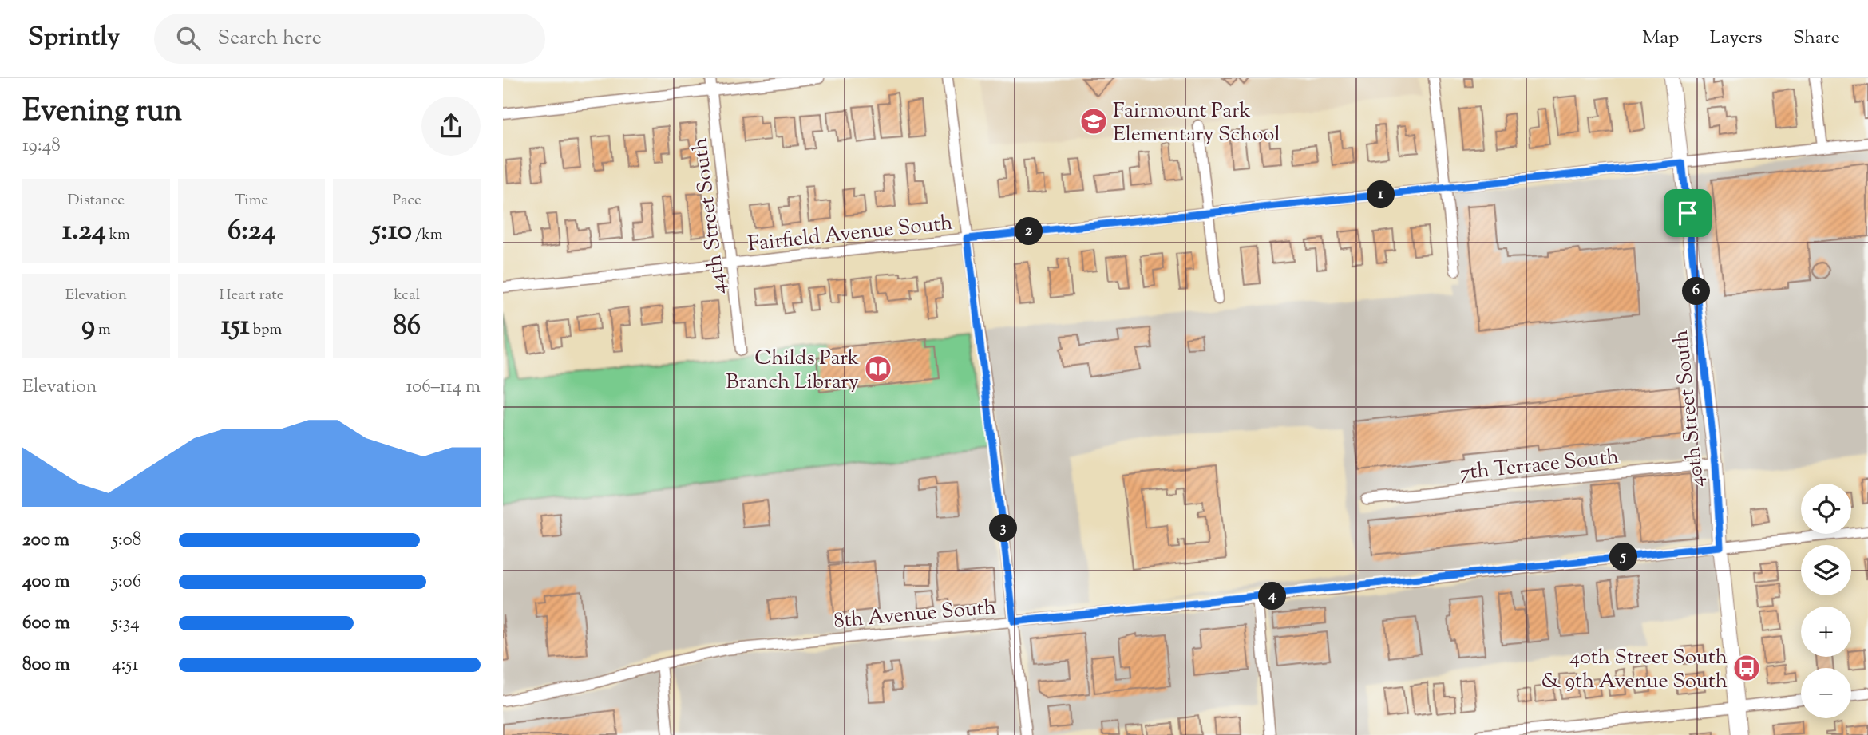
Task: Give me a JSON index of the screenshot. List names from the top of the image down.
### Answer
{
  "streets": {
    "street": [
      "44th Street South",
      "Fairfield Avenue South",
      "40th Street South",
      "7th Terrace South",
      "8th Avenue South"
    ]
  },
  "crossings": [
    ["44th Street South", "Fairfield Avenue South"],
    ["Fairfield Avenue South", "40th Street South"],
    ["40th Street South", "7th Terrace South"],
    ["40th Street South", "8th Avenue South"]
  ],
  "places": {
    "school or university": ["Fairmount Park Elementary School"],
    "library": ["Childs Park Branch Library"],
    "bus stop": ["40th Street South & 9th Avenue South"]
  },
  "page": {
    "header": "Sprintly",
    "search": "Search here",
    "nav": ["Map", "Layers", "Share"],
    "heading": ["Evening run", "19:48"],
    "stats": [
      ["Distance", "1.24 km"],
      ["Time", "6:24"],
      ["Pace", "5:10 /km"],
      ["Elevation", "9 m"],
      ["Heart rate", "151 bpm"],
      ["kcal", "86"]
    ],
    "pins": [
      "1",
      "2",
      "6",
      "3",
      "5",
      "4"
    ],
    "chart": ["Elevation", "106–114 m"],
    "map_buttons": ["+", "−"],
    "list": [
      {
        "name": "200 m",
        "note": "5:08"
      },
      {
        "name": "400 m",
        "note": "5:06"
      },
      {
        "name": "600 m",
        "note": "5:34"
      },
      {
        "name": "800 m",
        "note": "4:51"
      }
    ]
  }
}
